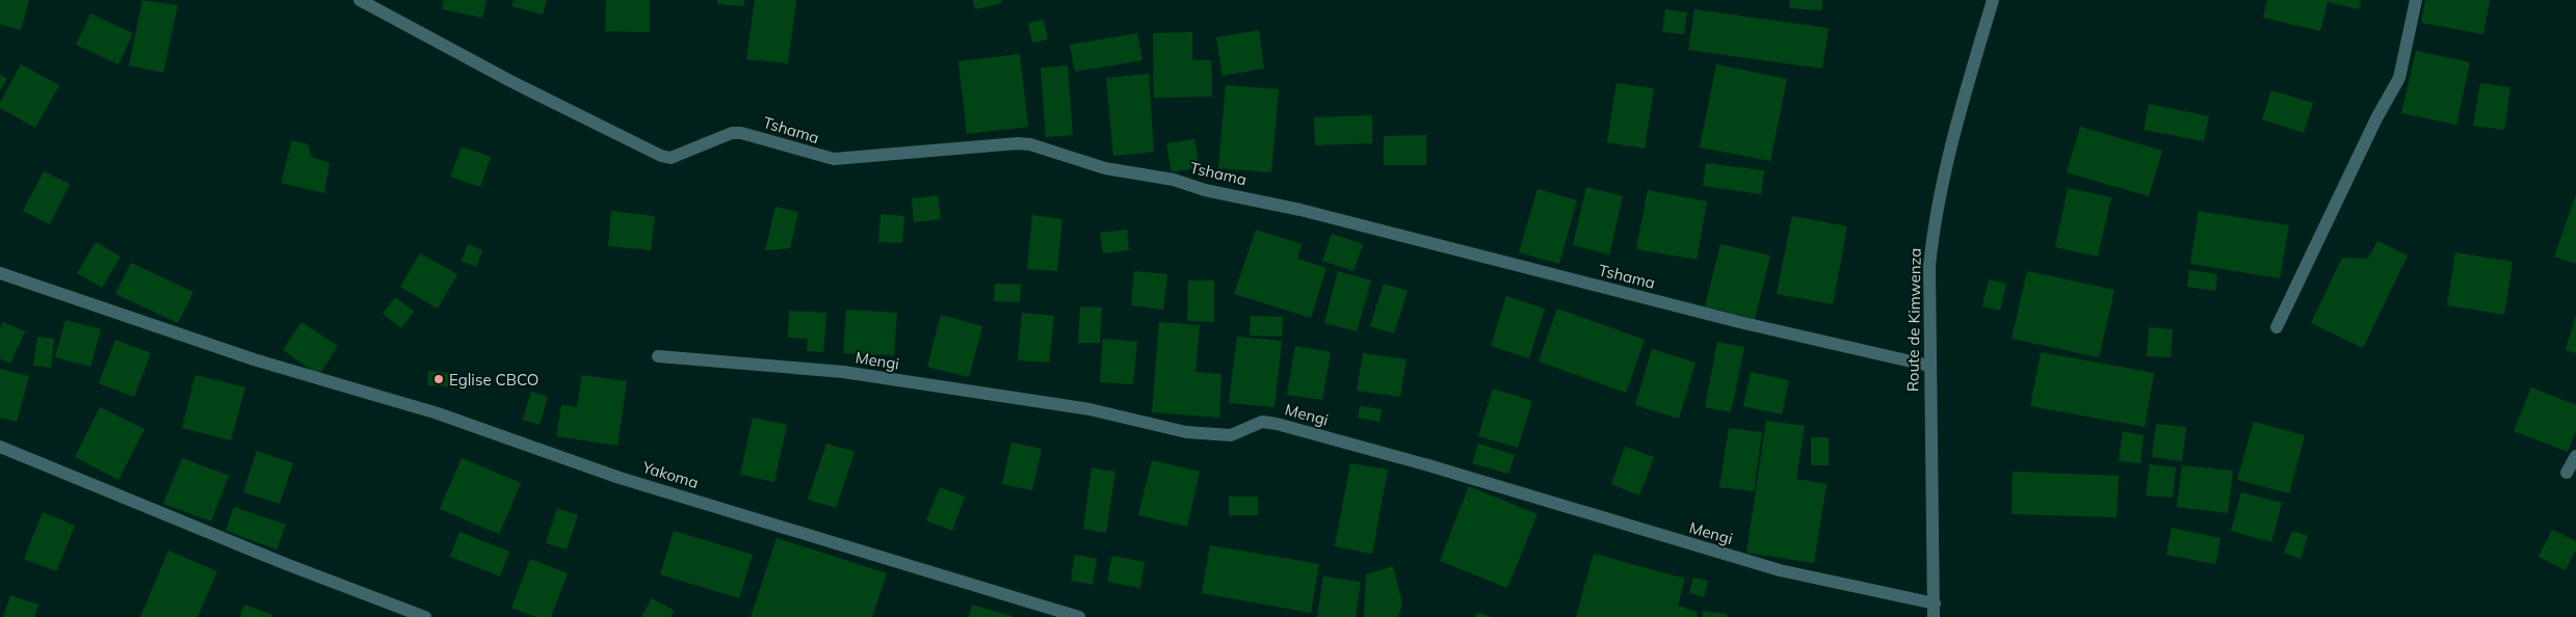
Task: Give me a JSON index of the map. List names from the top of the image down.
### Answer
{
  "streets": {
    "street": [
      "Tshama",
      "Route de Kimwenza",
      "Mengi",
      "Yakoma"
    ]
  },
  "crossings": [
    ["Tshama", "Route de Kimwenza"],
    ["Route de Kimwenza", "Mengi"]
  ],
  "places": ["Eglise CBCO"]
}
